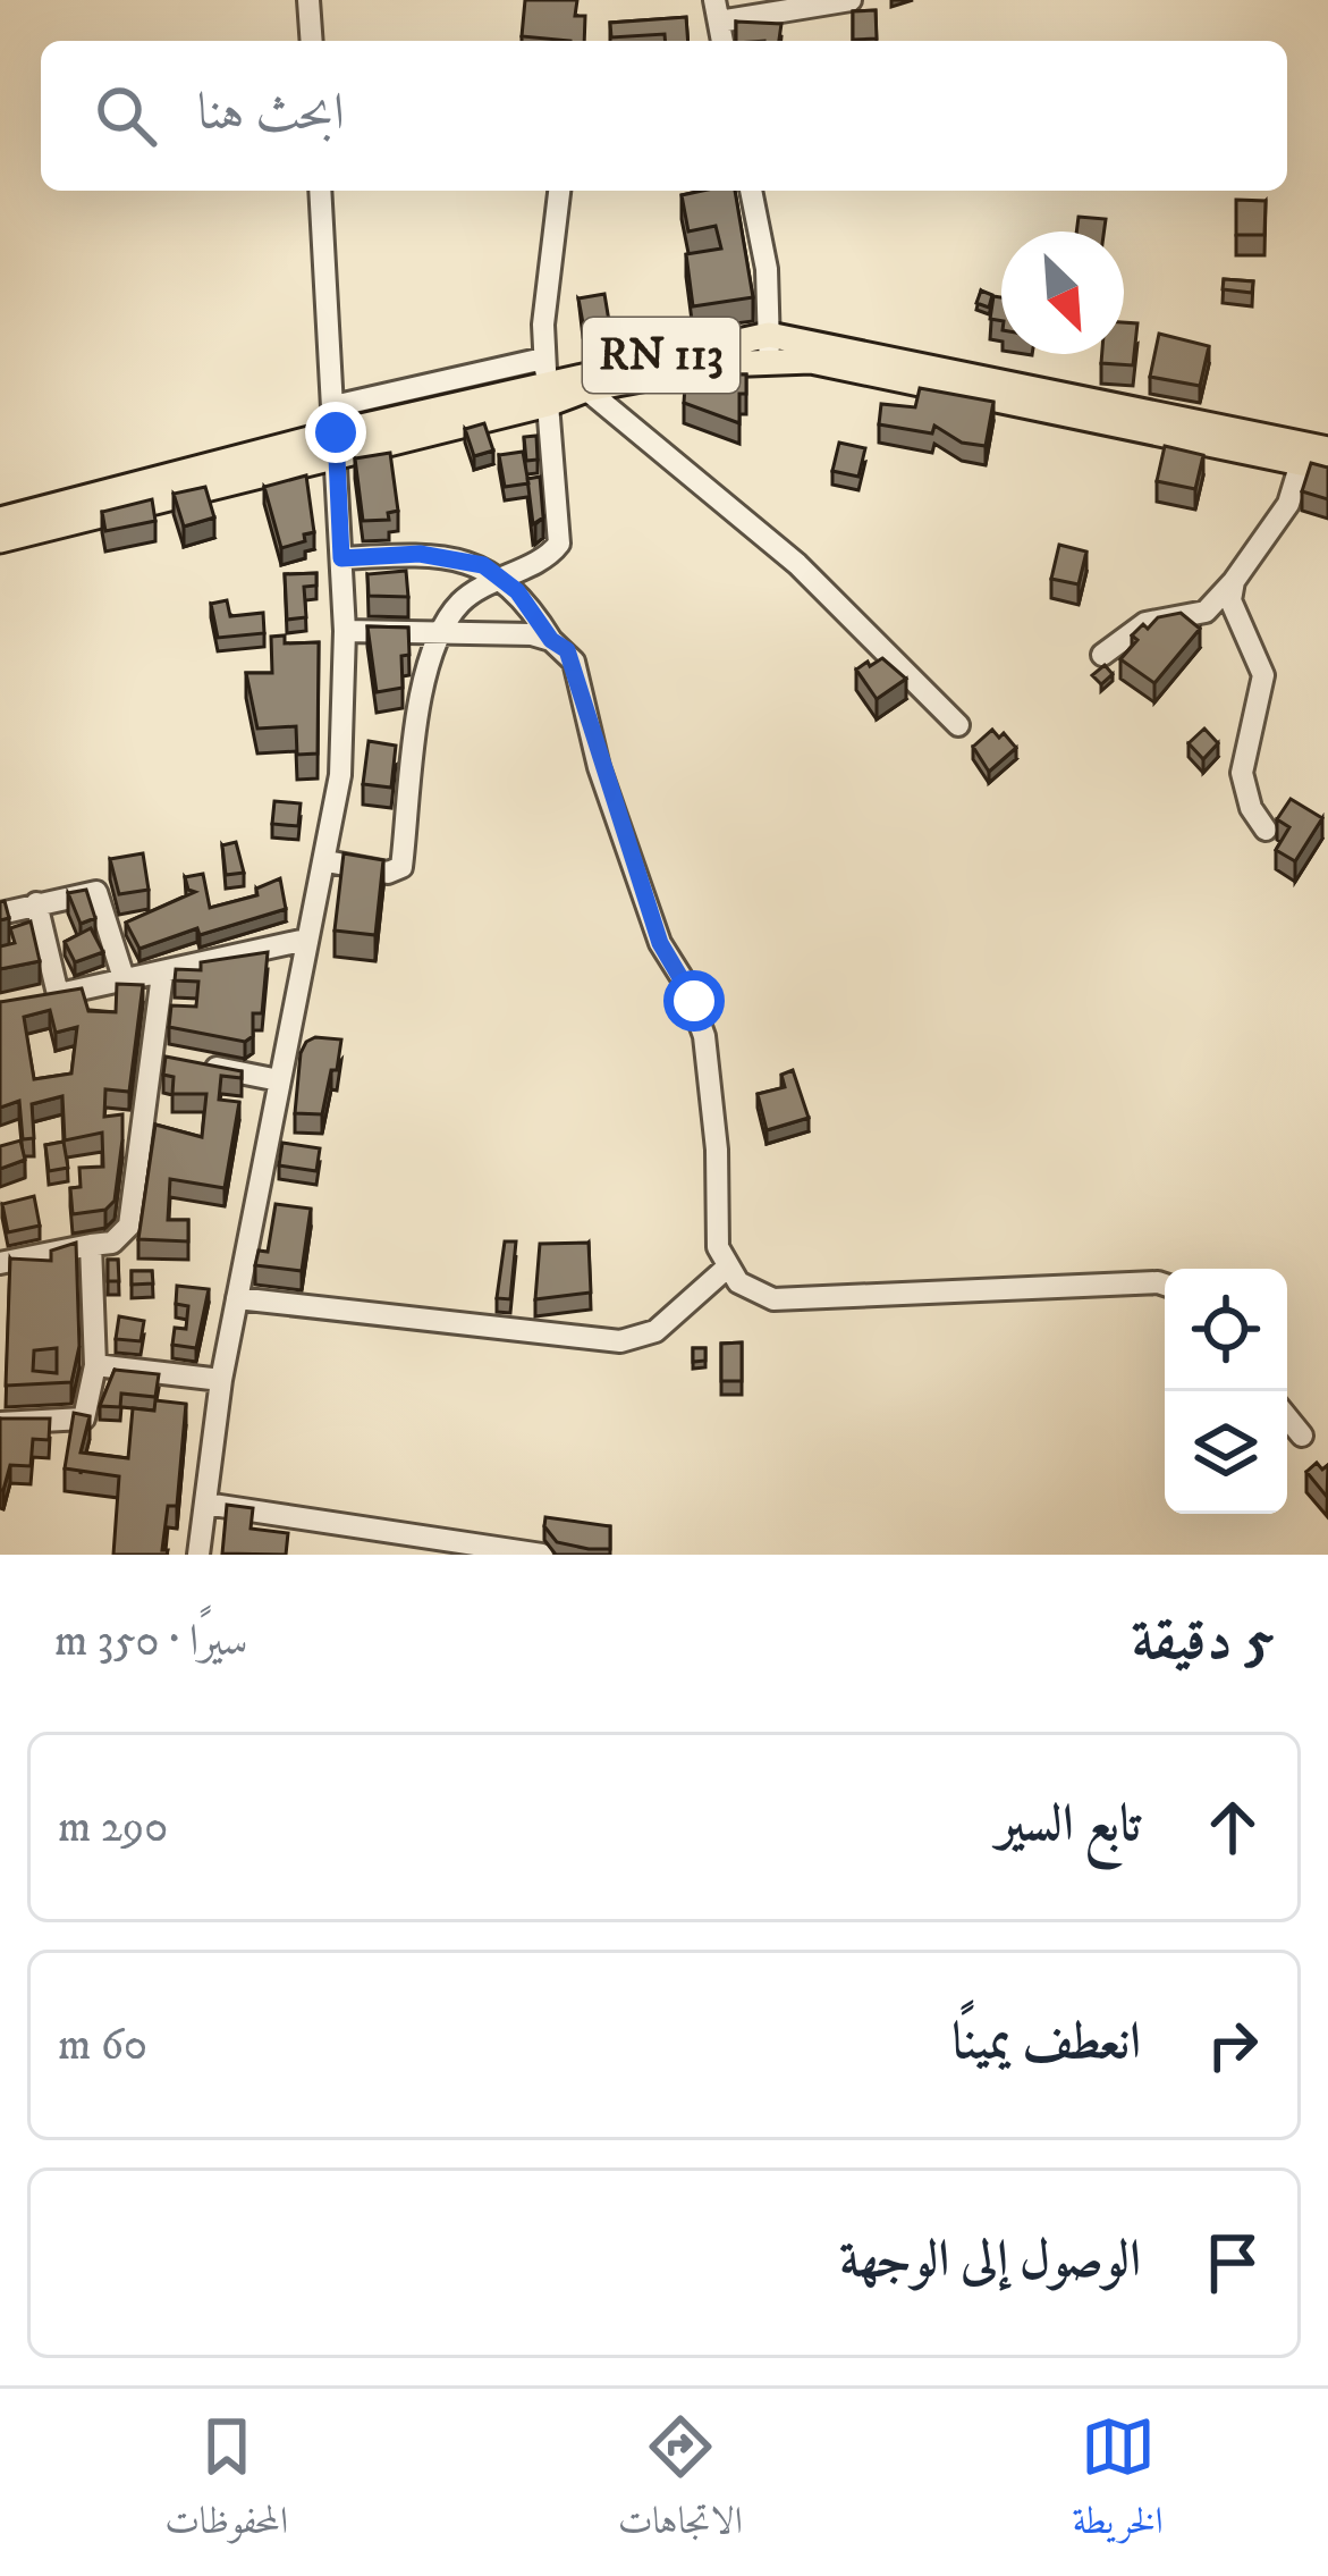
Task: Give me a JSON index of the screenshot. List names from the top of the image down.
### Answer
{
  "streets": {
    "main road": ["RN 113"]
  },
  "north": "bottom right",
  "page": {
    "search": "ابحث هنا",
    "heading": ["5 دقيقة", "سيرًا · 350 m"],
    "list": [
      ["تابع السير", "290 m"],
      ["انعطف يمينًا", "60 m"],
      "الوصول إلى الوجهة"
    ],
    "nav": ["الخريطة", "الاتجاهات", "المحفوظات"]
  }
}
